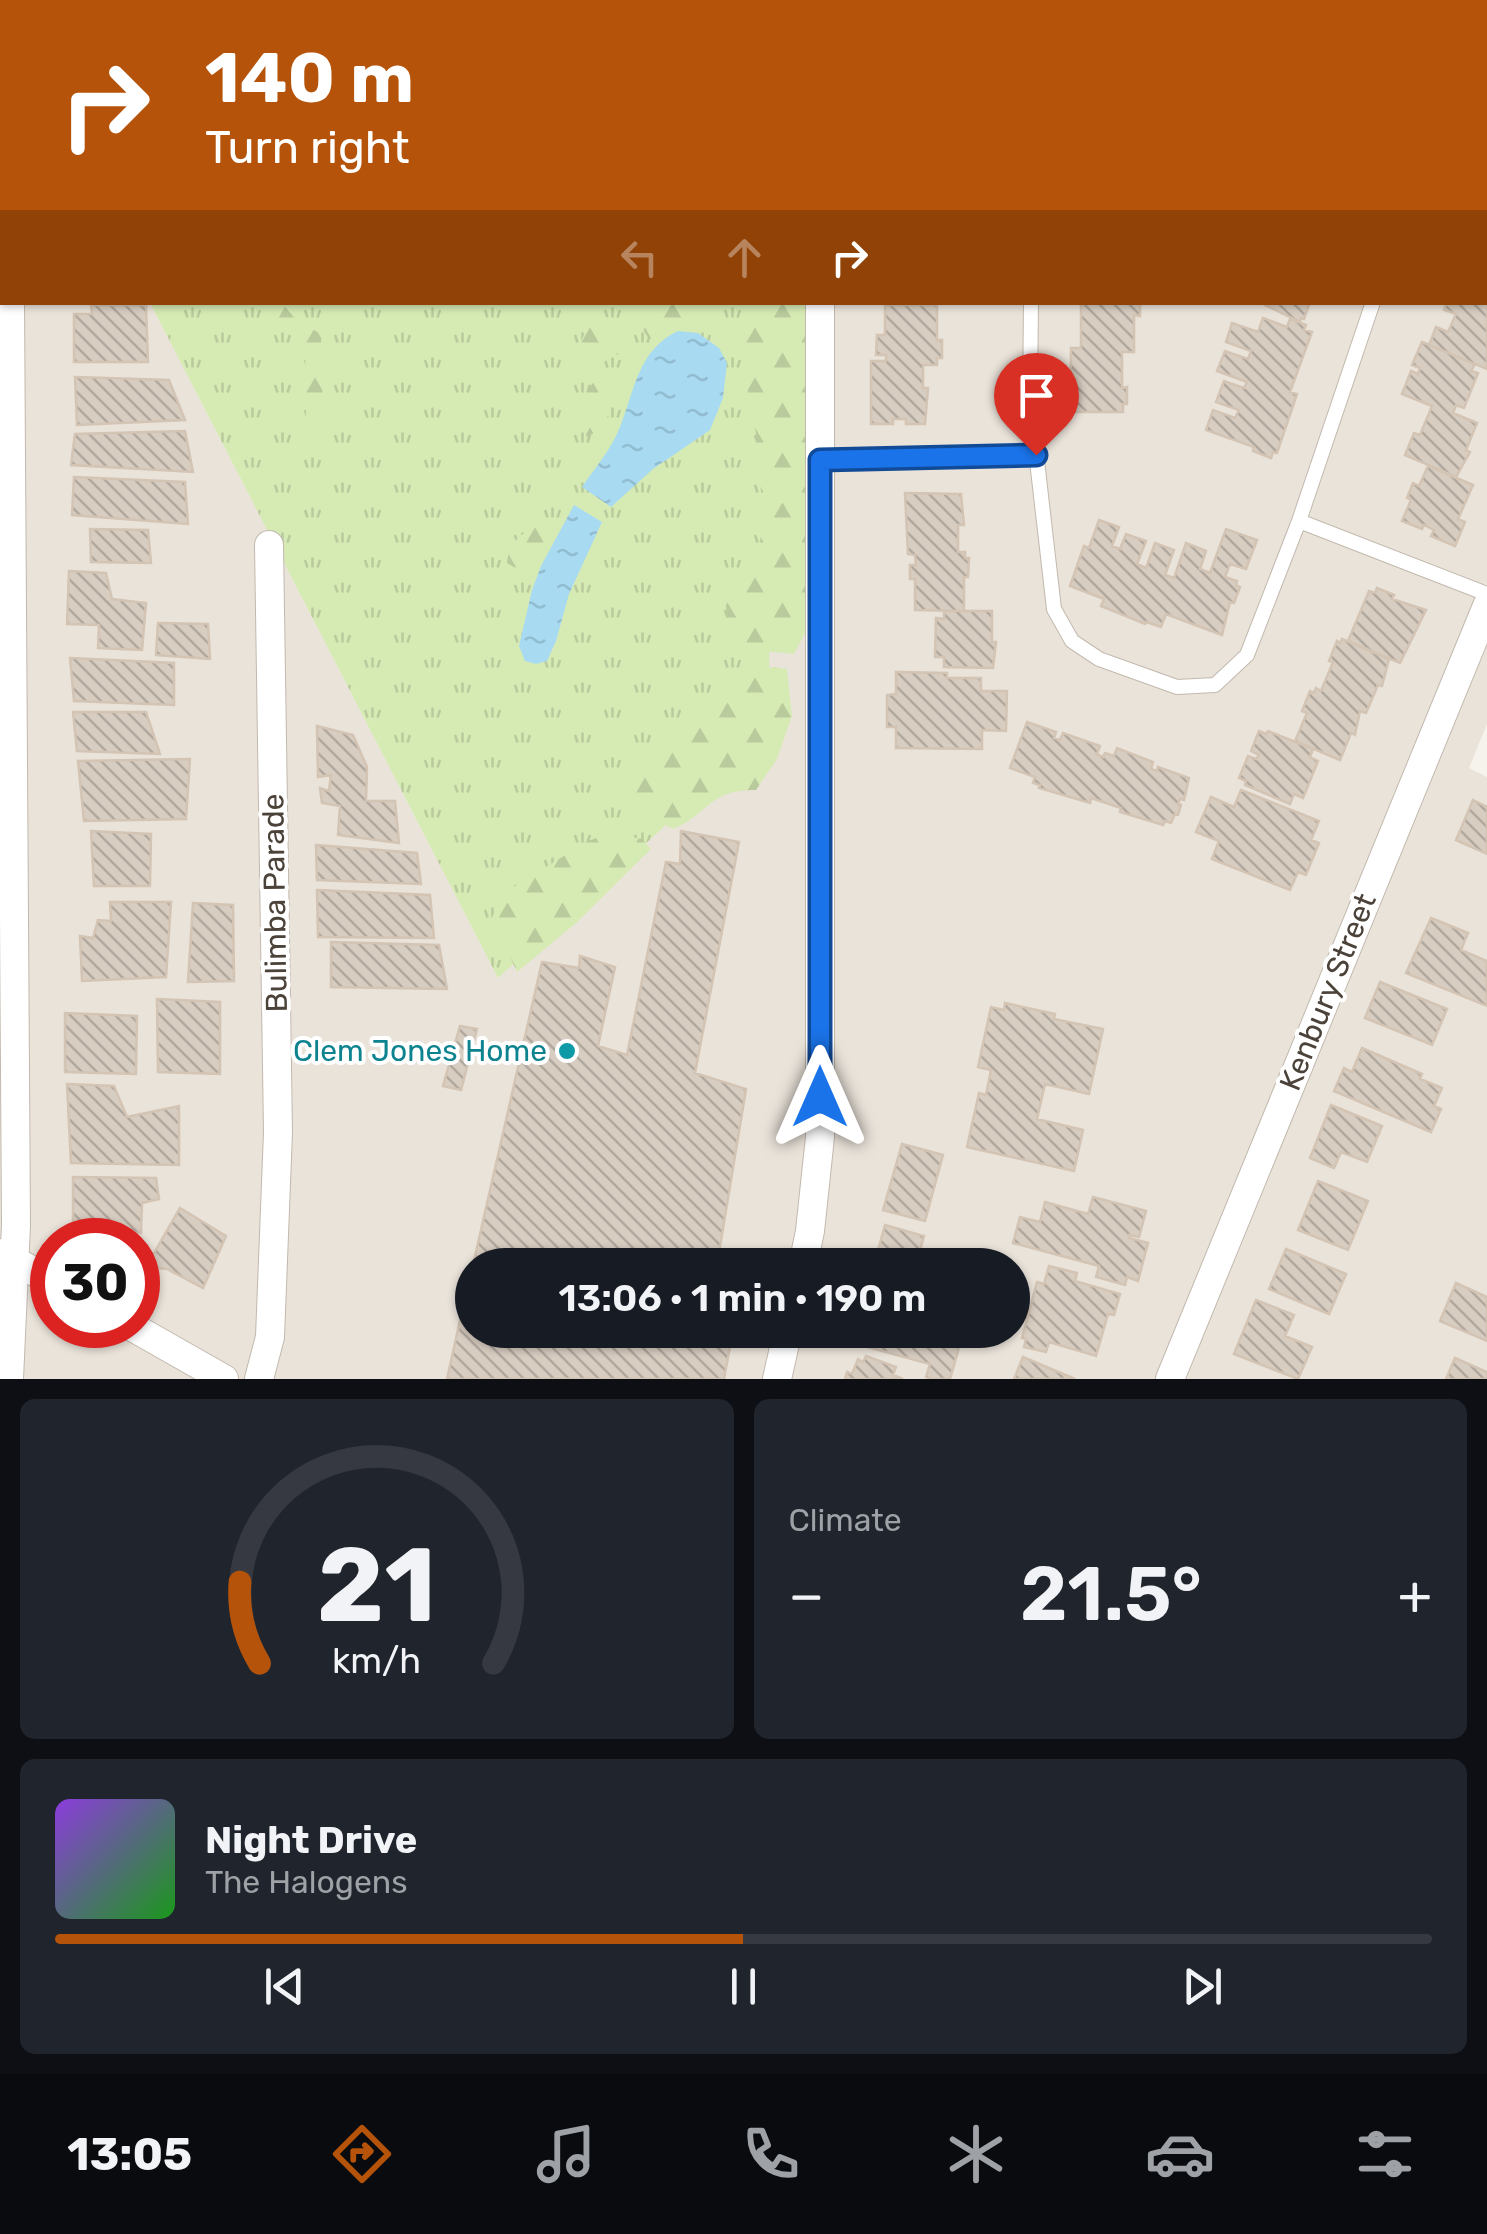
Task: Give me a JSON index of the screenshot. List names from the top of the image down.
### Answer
{
  "streets": {
    "street": ["Bulimba Parade", "Kenbury Street"]
  },
  "places": ["Clem Jones Home"],
  "page": {
    "turn": ["140 m", "Turn right"],
    "limit": "30",
    "trip": "13:06 · 1 min · 190 m",
    "tile": "Climate",
    "heat": ["−", "21.5°", "+"],
    "song": ["Night Drive", "The Halogens"],
    "tabs": "13:05",
    "gauge": ["21", "km/h"]
  }
}
